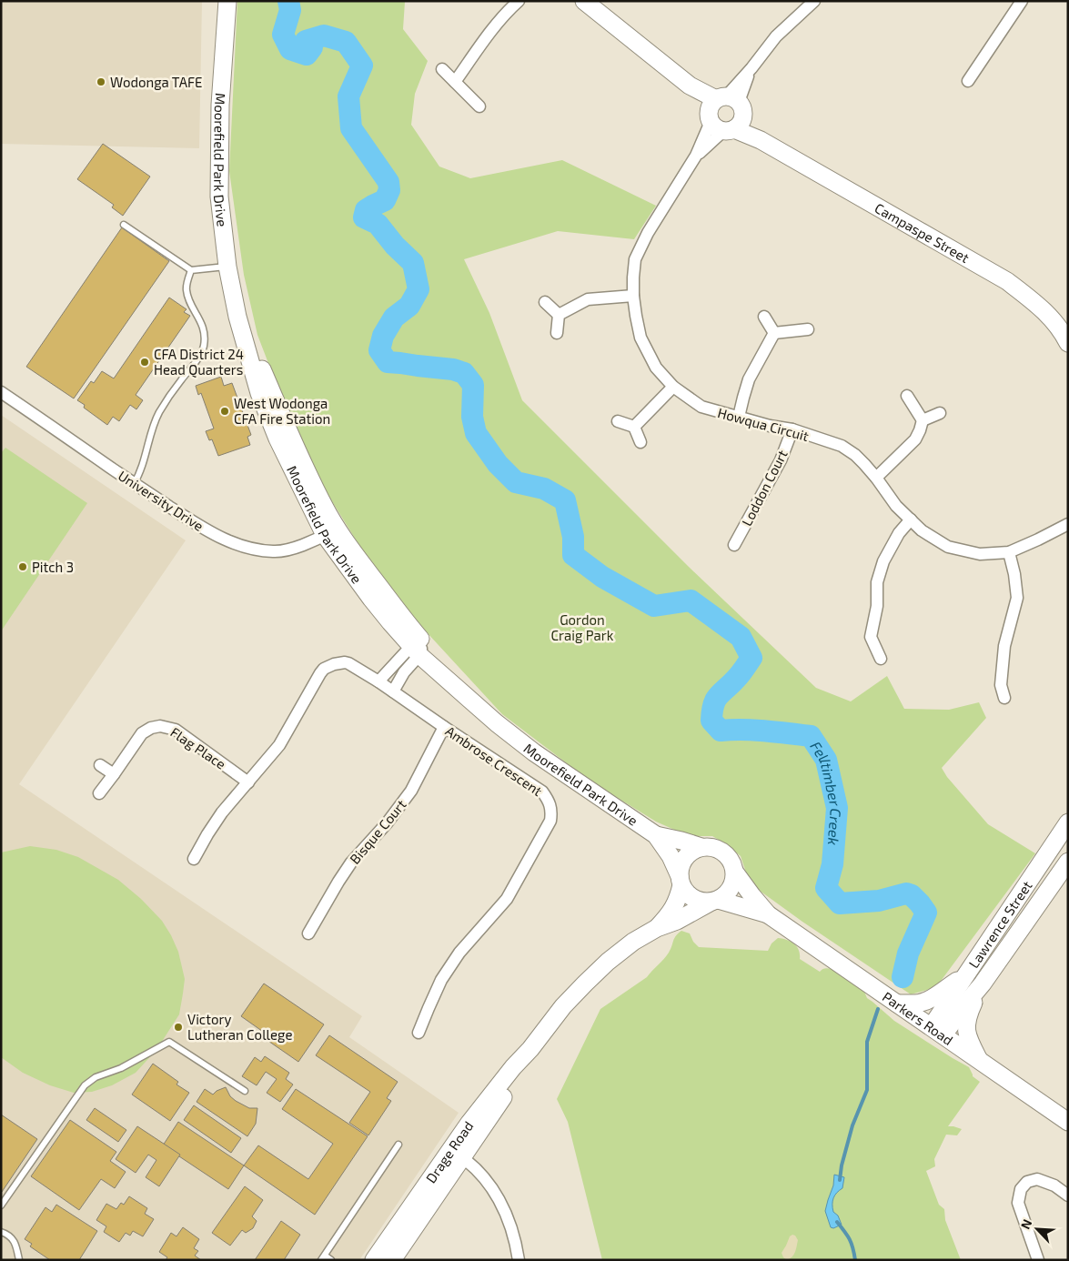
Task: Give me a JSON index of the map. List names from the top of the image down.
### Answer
{
  "streets": {
    "main road": [
      "Moorefield Park Drive",
      "Campaspe Street",
      "Lawrence Street",
      "Parkers Road",
      "Drage Road"
    ],
    "street": [
      "Howqua Circuit",
      "Loddon Court",
      "University Drive",
      "Flag Place",
      "Ambrose Crescent",
      "Bisque Court"
    ]
  },
  "crossings": [
    ["Moorefield Park Drive", "University Drive"],
    ["Campaspe Street", "Howqua Circuit"],
    ["Howqua Circuit", "Loddon Court"],
    ["Flag Place", "Ambrose Crescent"],
    ["Ambrose Crescent", "Bisque Court"],
    ["Lawrence Street", "Parkers Road"],
    ["Parkers Road", "Drage Road"]
  ],
  "water": ["Felltimber Creek"],
  "parks": ["Gordon Craig Park"],
  "places": [
    "Wodonga TAFE",
    "CFA District 24 Head Quarters",
    "West Wodonga CFA Fire Station",
    "Pitch 3",
    "Victory Lutheran College"
  ],
  "north": "top left"
}
